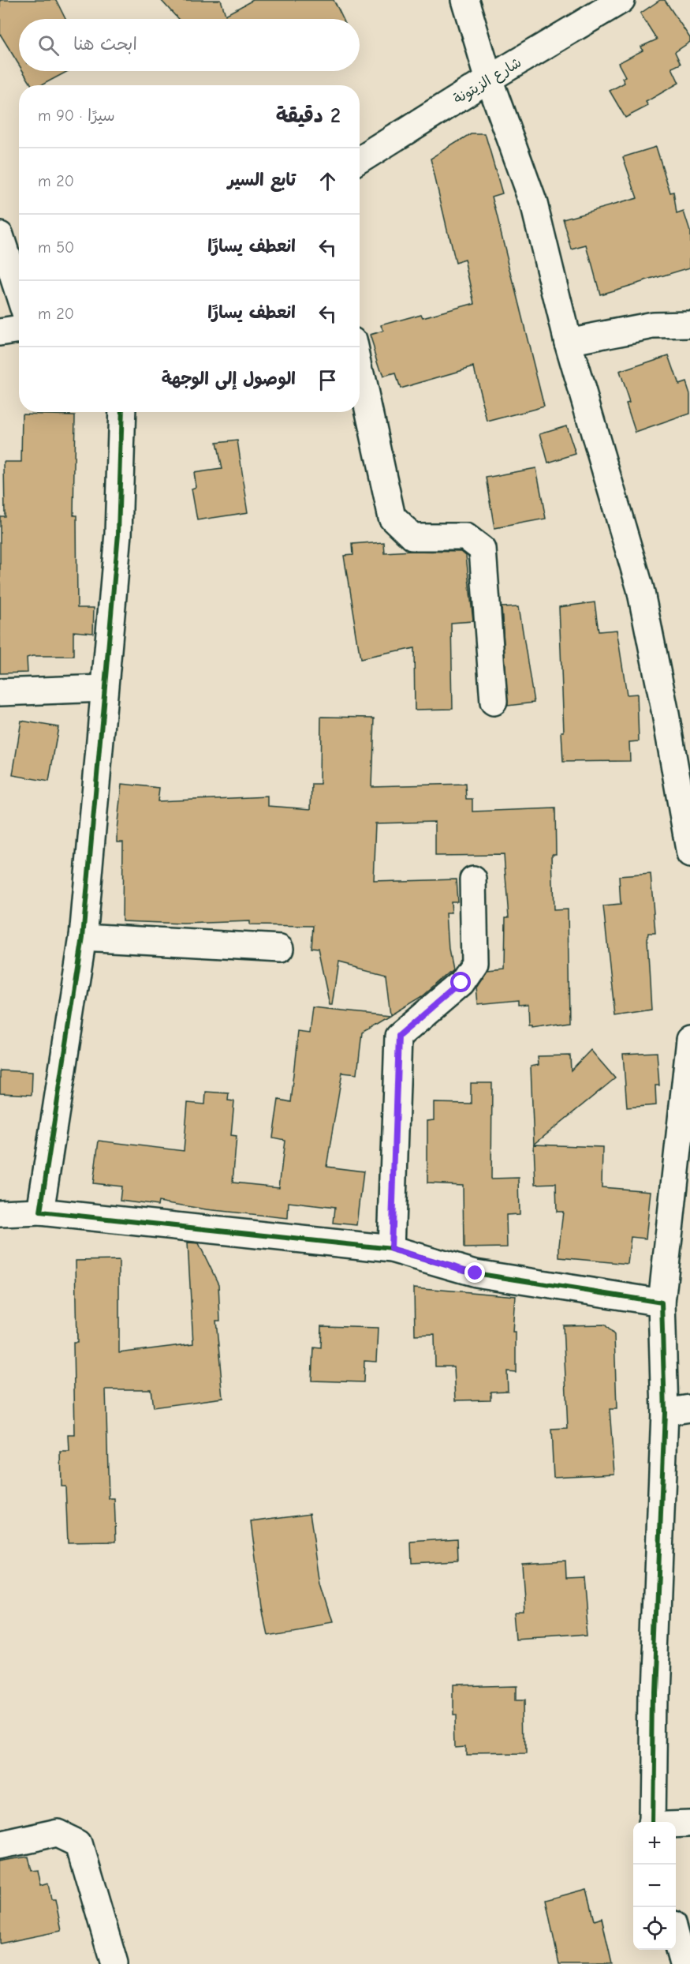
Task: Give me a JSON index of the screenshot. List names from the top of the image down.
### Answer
{
  "streets": {
    "street": ["شارع الزيتونة"]
  },
  "page": {
    "search": "ابحث هنا",
    "heading": ["2 دقيقة", "سيرًا · 90 m"],
    "list": [
      ["تابع السير", "20 m"],
      ["انعطف يسارًا", "50 m"],
      ["انعطف يسارًا", "20 m"],
      "الوصول إلى الوجهة"
    ],
    "map_buttons": ["+", "−"]
  }
}
